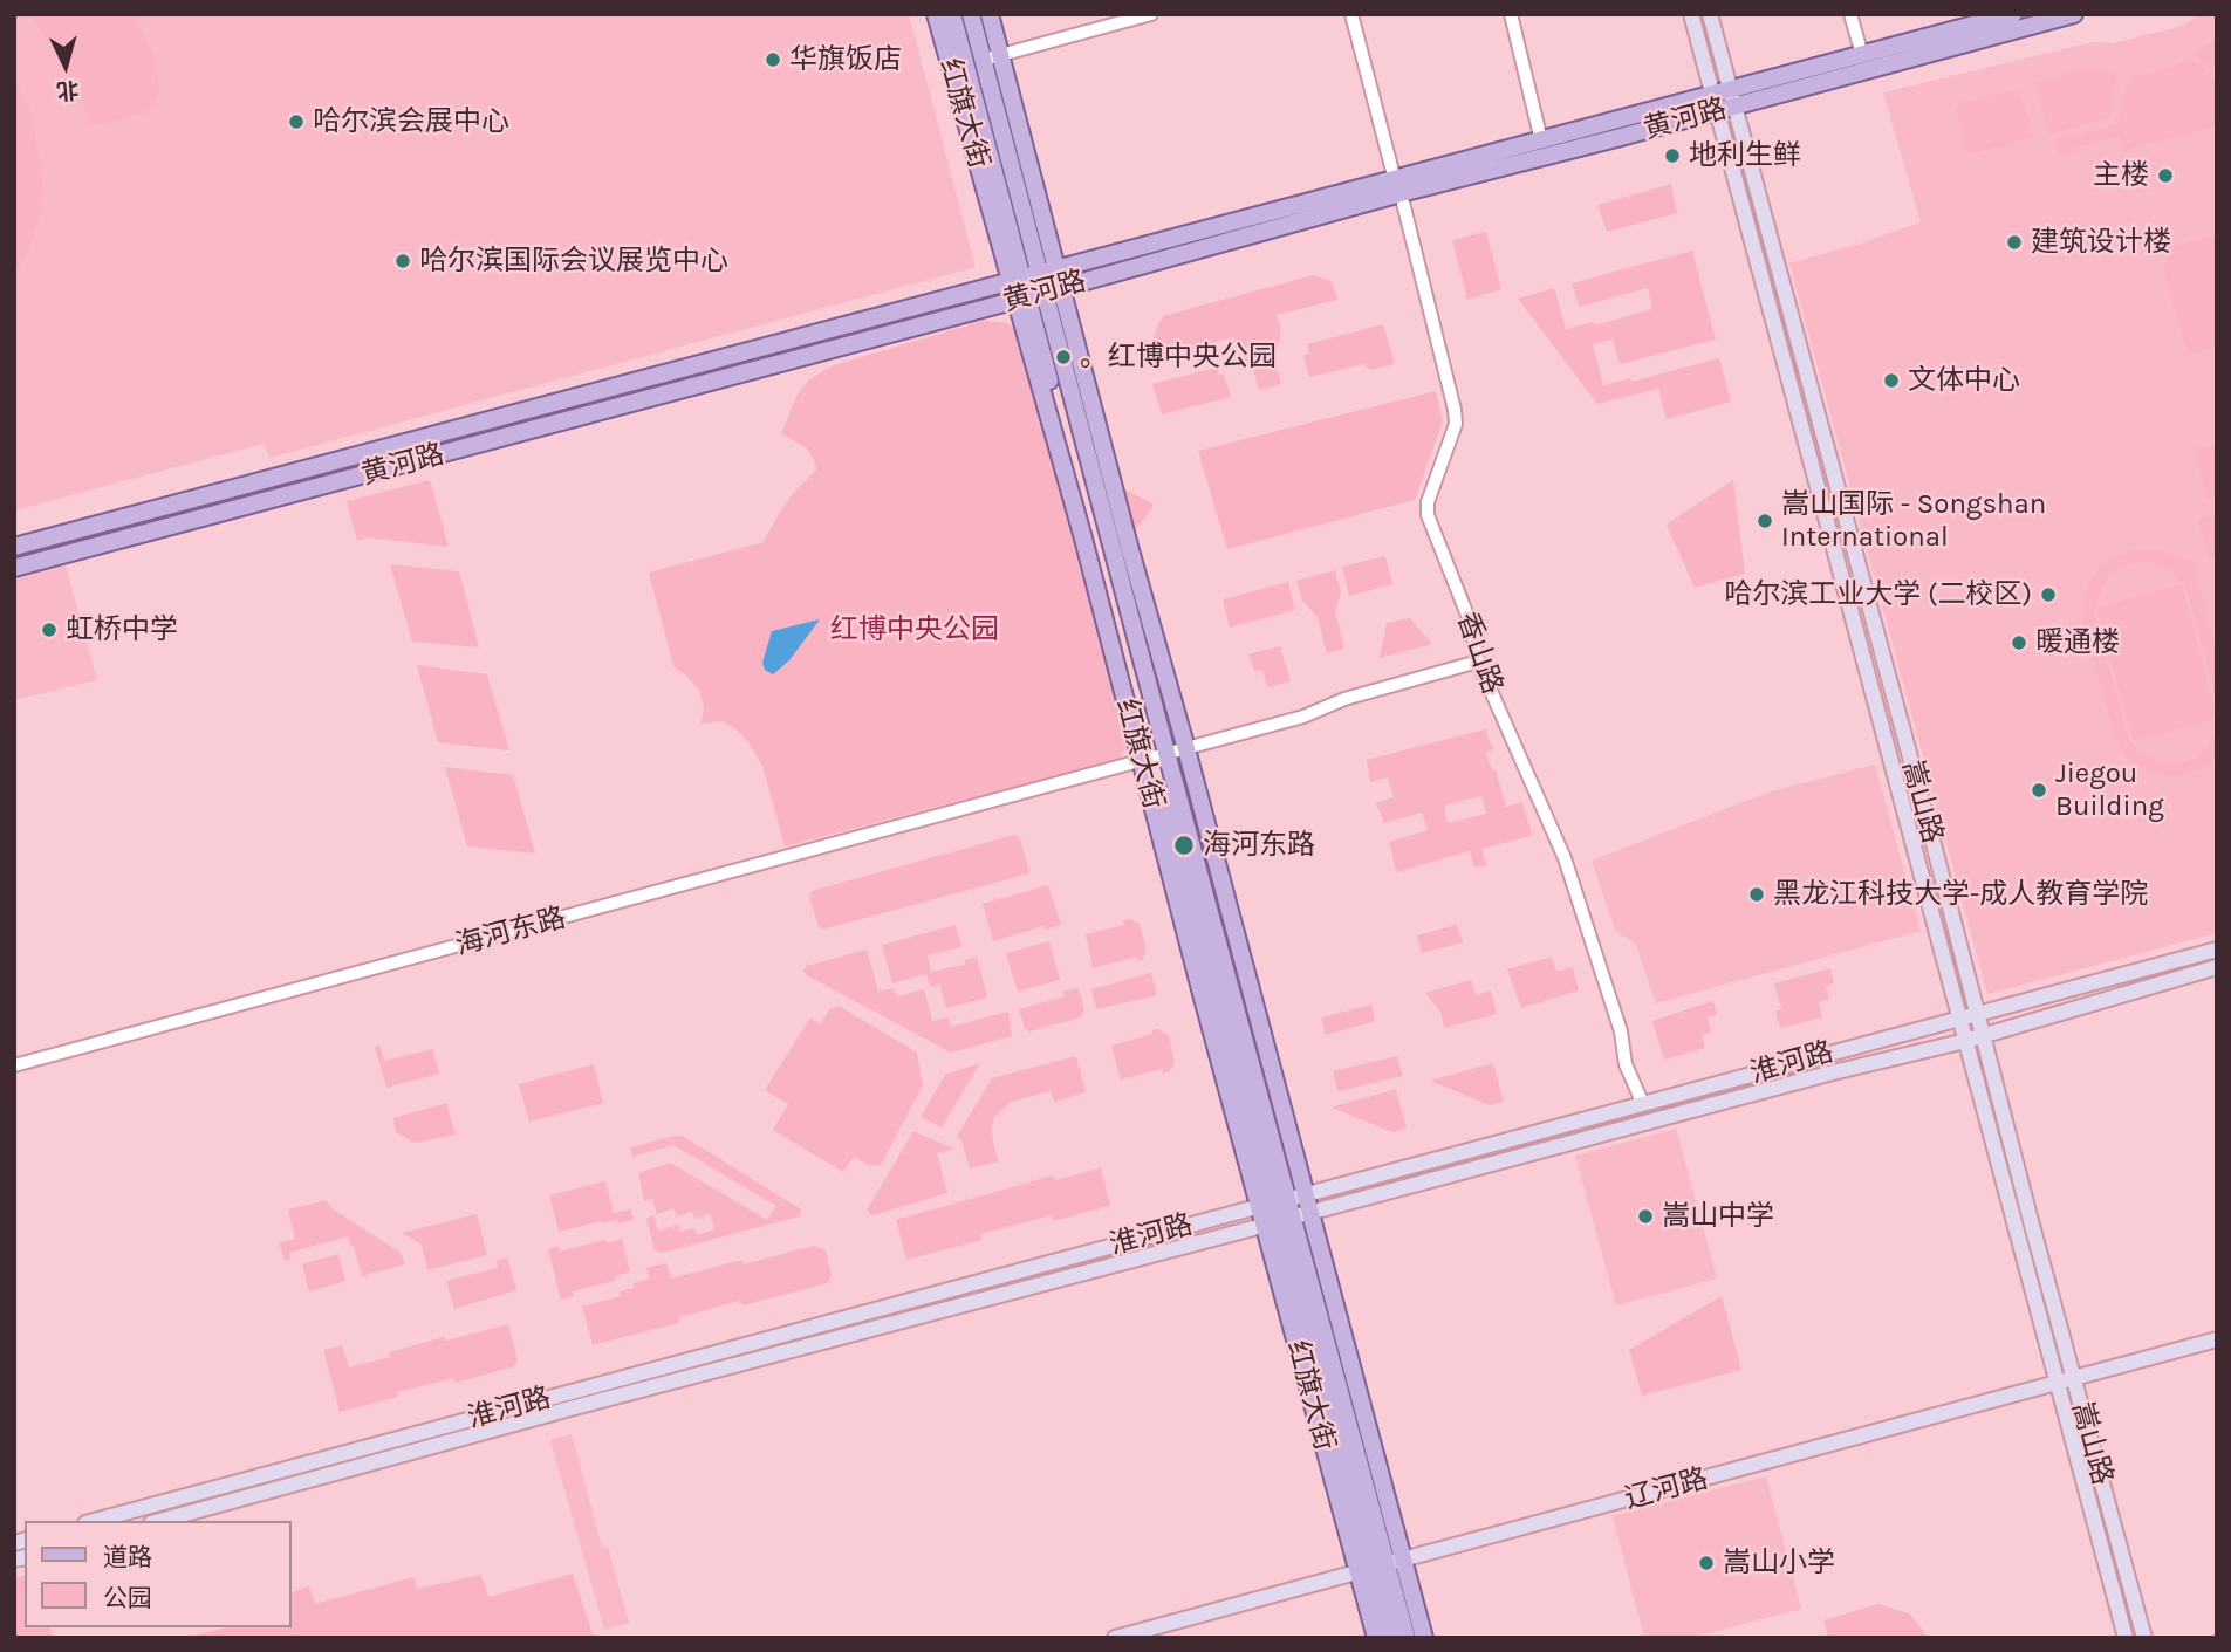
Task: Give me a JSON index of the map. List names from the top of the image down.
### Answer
{
  "streets": {
    "main road": [
      "红旗大街",
      "黄河路",
      "嵩山路",
      "淮河路",
      "辽河路"
    ],
    "street": ["香山路", "海河东路"]
  },
  "crossings": [
    ["红旗大街", "黄河路"],
    ["红旗大街", "海河东路"],
    ["红旗大街", "淮河路"],
    ["红旗大街", "辽河路"],
    ["黄河路", "香山路"],
    ["黄河路", "嵩山路"],
    ["香山路", "海河东路"],
    ["香山路", "淮河路"],
    ["嵩山路", "淮河路"],
    ["嵩山路", "辽河路"]
  ],
  "parks": ["红博中央公园"],
  "places": [
    "华旗饭店",
    "哈尔滨会展中心",
    "地利生鲜",
    "主楼",
    "建筑设计楼",
    "哈尔滨国际会议展览中心",
    "。红博中央公园",
    "文体中心",
    "嵩山国际 - Songshan International",
    "哈尔滨工业大学 (二校区)",
    "虹桥中学",
    "暖通楼",
    "Jiegou Building",
    "海河东路",
    "黑龙江科技大学-成人教育学院",
    "嵩山中学",
    "嵩山小学"
  ],
  "legend": ["道路", "公园"],
  "north": "bottom"
}
